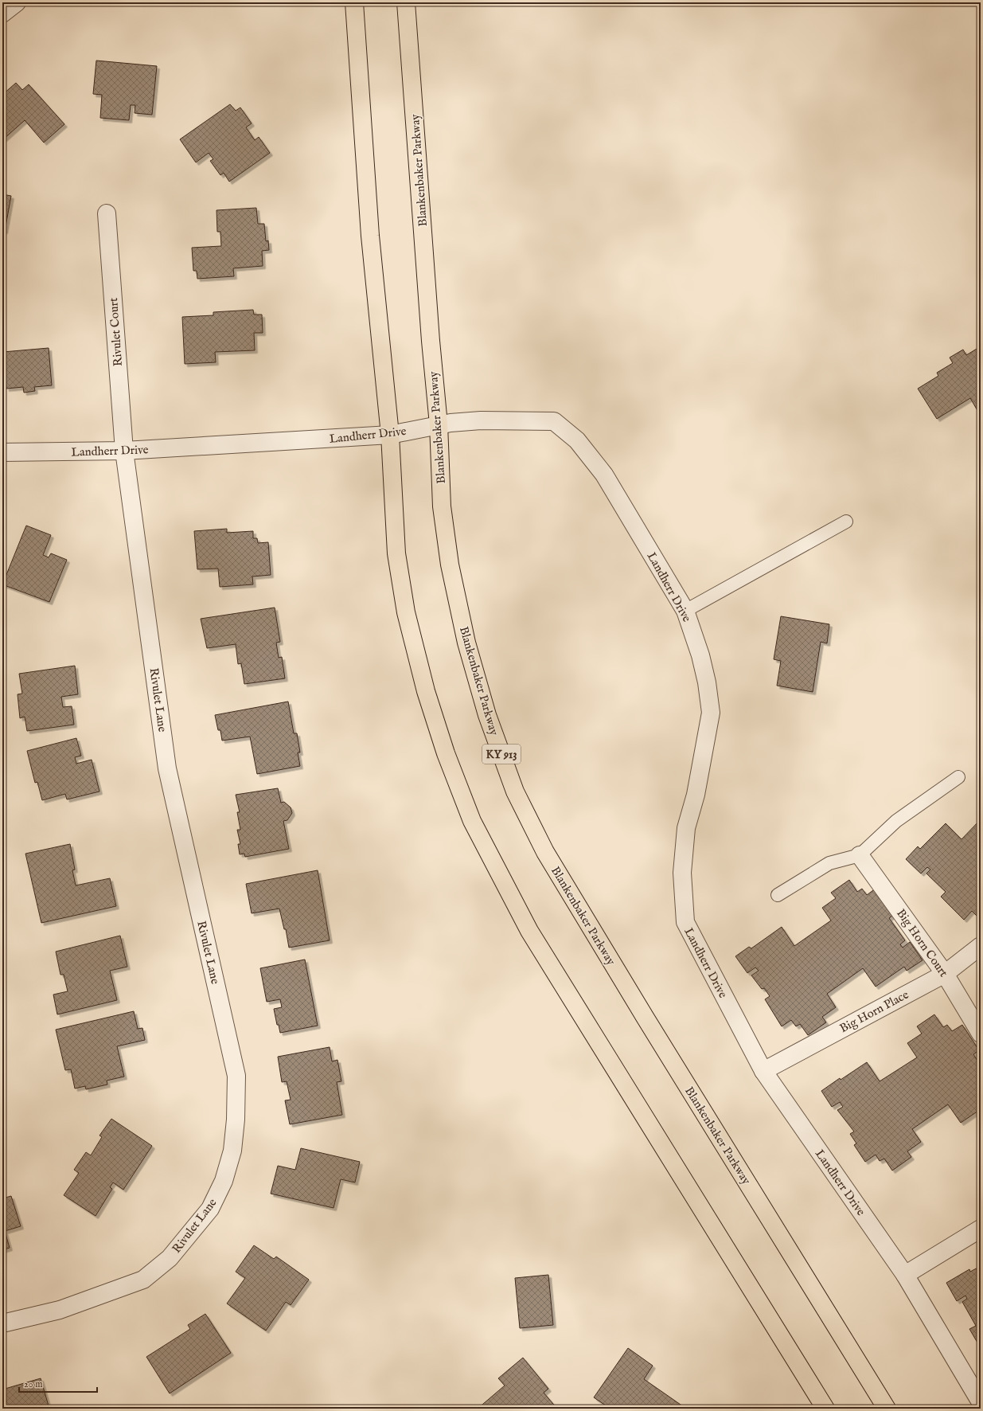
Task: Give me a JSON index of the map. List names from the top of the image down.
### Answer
{
  "streets": {
    "main road": ["Blankenbaker Parkway", "KY 913"],
    "street": [
      "Rivulet Court",
      "Landherr Drive",
      "Rivulet Lane",
      "Big Horn Court",
      "Big Horn Place"
    ]
  },
  "crossings": [
    ["Blankenbaker Parkway", "Landherr Drive"],
    ["Rivulet Court", "Landherr Drive"],
    ["Rivulet Court", "Rivulet Lane"],
    ["Landherr Drive", "Rivulet Lane"],
    ["Landherr Drive", "Big Horn Place"],
    ["Big Horn Court", "Big Horn Place"]
  ],
  "scale_bar": "20 m"
}
